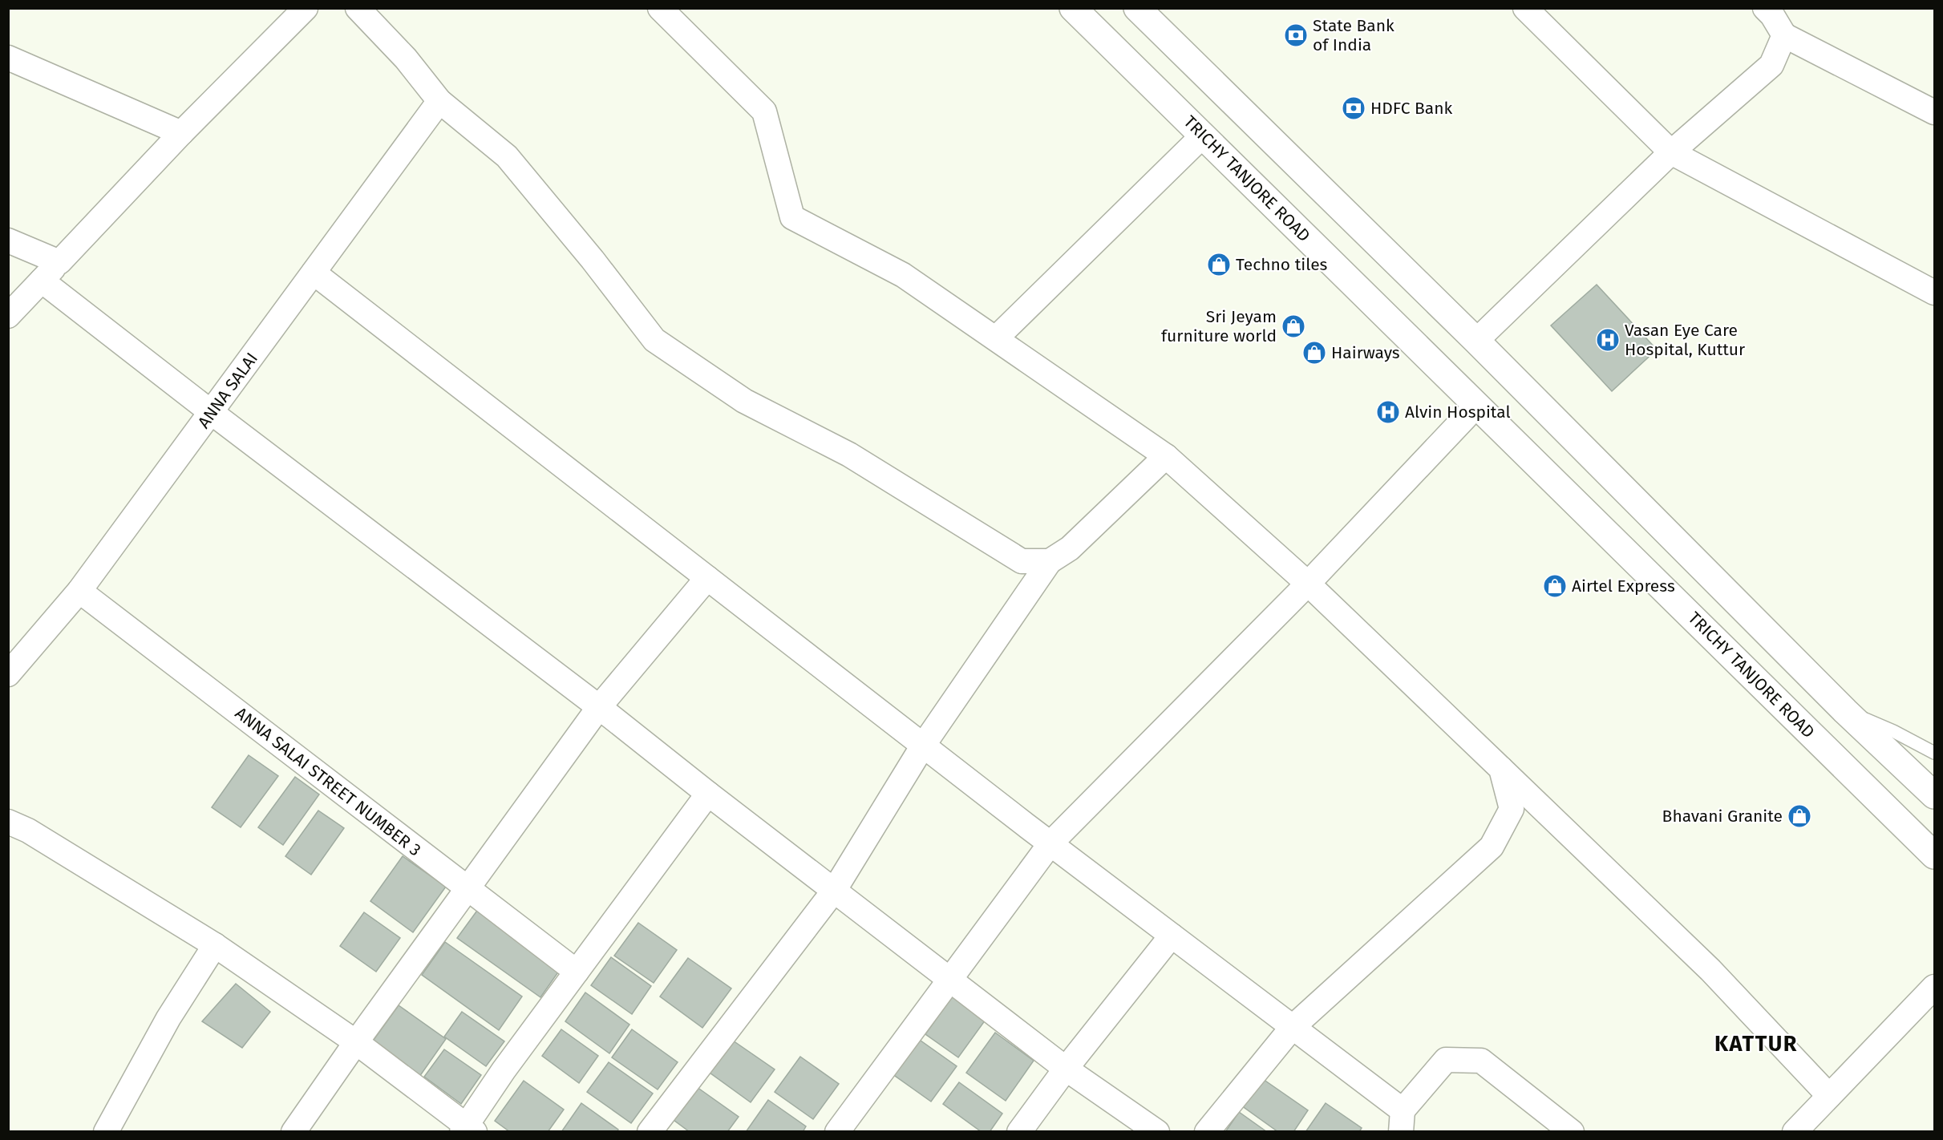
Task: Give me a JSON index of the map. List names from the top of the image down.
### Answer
{
  "streets": {
    "highway": ["TRICHY TANJORE ROAD"],
    "street": ["ANNA SALAI", "ANNA SALAI STREET NUMBER 3"]
  },
  "crossings": [
    ["ANNA SALAI", "ANNA SALAI STREET NUMBER 3"]
  ],
  "districts": ["KATTUR"],
  "places": {
    "bank": ["State Bank of India", "HDFC Bank"],
    "shop": [
      "Techno tiles",
      "Sri Jeyam furniture world",
      "Hairways",
      "Airtel Express",
      "Bhavani Granite"
    ],
    "hospital": ["Vasan Eye Care Hospital, Kuttur", "Alvin Hospital"]
  }
}
